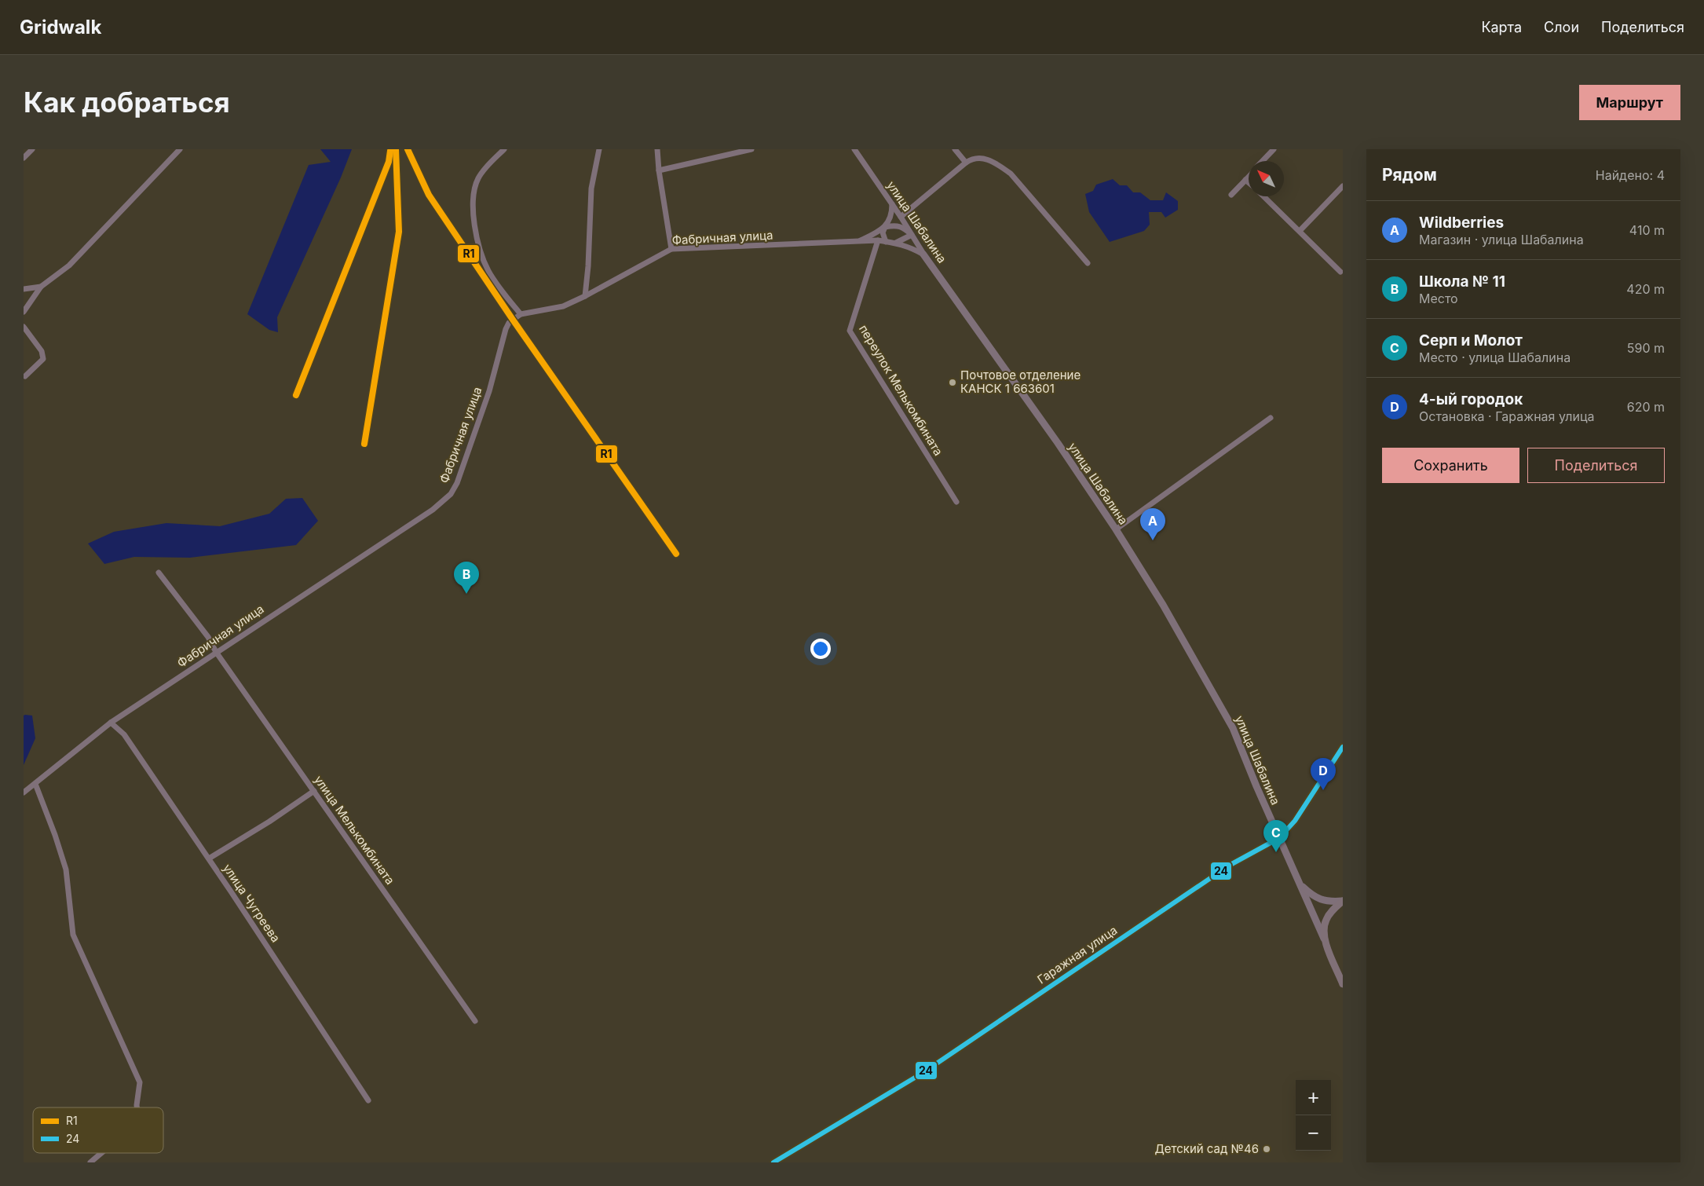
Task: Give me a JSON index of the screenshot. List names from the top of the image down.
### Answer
{
  "streets": {
    "street": [
      "улица Шабалина",
      "Фабричная улица",
      "переулок Мелькомбината",
      "улица Мелькомбината",
      "улица Чугреева",
      "Гаражная улица"
    ]
  },
  "crossings": [
    ["улица Шабалина", "Фабричная улица"],
    ["улица Шабалина", "Гаражная улица"],
    ["Фабричная улица", "переулок Мелькомбината"],
    ["Фабричная улица", "улица Мелькомбината"],
    ["Фабричная улица", "улица Чугреева"]
  ],
  "places": ["Почтовое отделение КАНСК 1 663601", "Детский сад №46"],
  "lines": ["transit line R1", "transit line 24"],
  "legend": ["R1", "24"],
  "north": "top left",
  "page": {
    "header": "Gridwalk",
    "nav": ["Карта", "Слои", "Поделиться"],
    "buttons": [
      "Маршрут",
      ["Сохранить", "Поделиться"]
    ],
    "title": "Как добраться",
    "heading": ["Рядом", "Найдено: 4"],
    "list": [
      {
        "mark": "A",
        "name": "Wildberries",
        "note": "Магазин · улица Шабалина",
        "value": "410 m"
      },
      {
        "mark": "B",
        "name": "Школа № 11",
        "note": "Место",
        "value": "420 m"
      },
      {
        "mark": "C",
        "name": "Серп и Молот",
        "note": "Место · улица Шабалина",
        "value": "590 m"
      },
      {
        "mark": "D",
        "name": "4-ый городок",
        "note": "Остановка · Гаражная улица",
        "value": "620 m"
      }
    ],
    "pins": [
      "A",
      "B",
      "D",
      "C"
    ],
    "map_buttons": ["+", "−"]
  }
}
